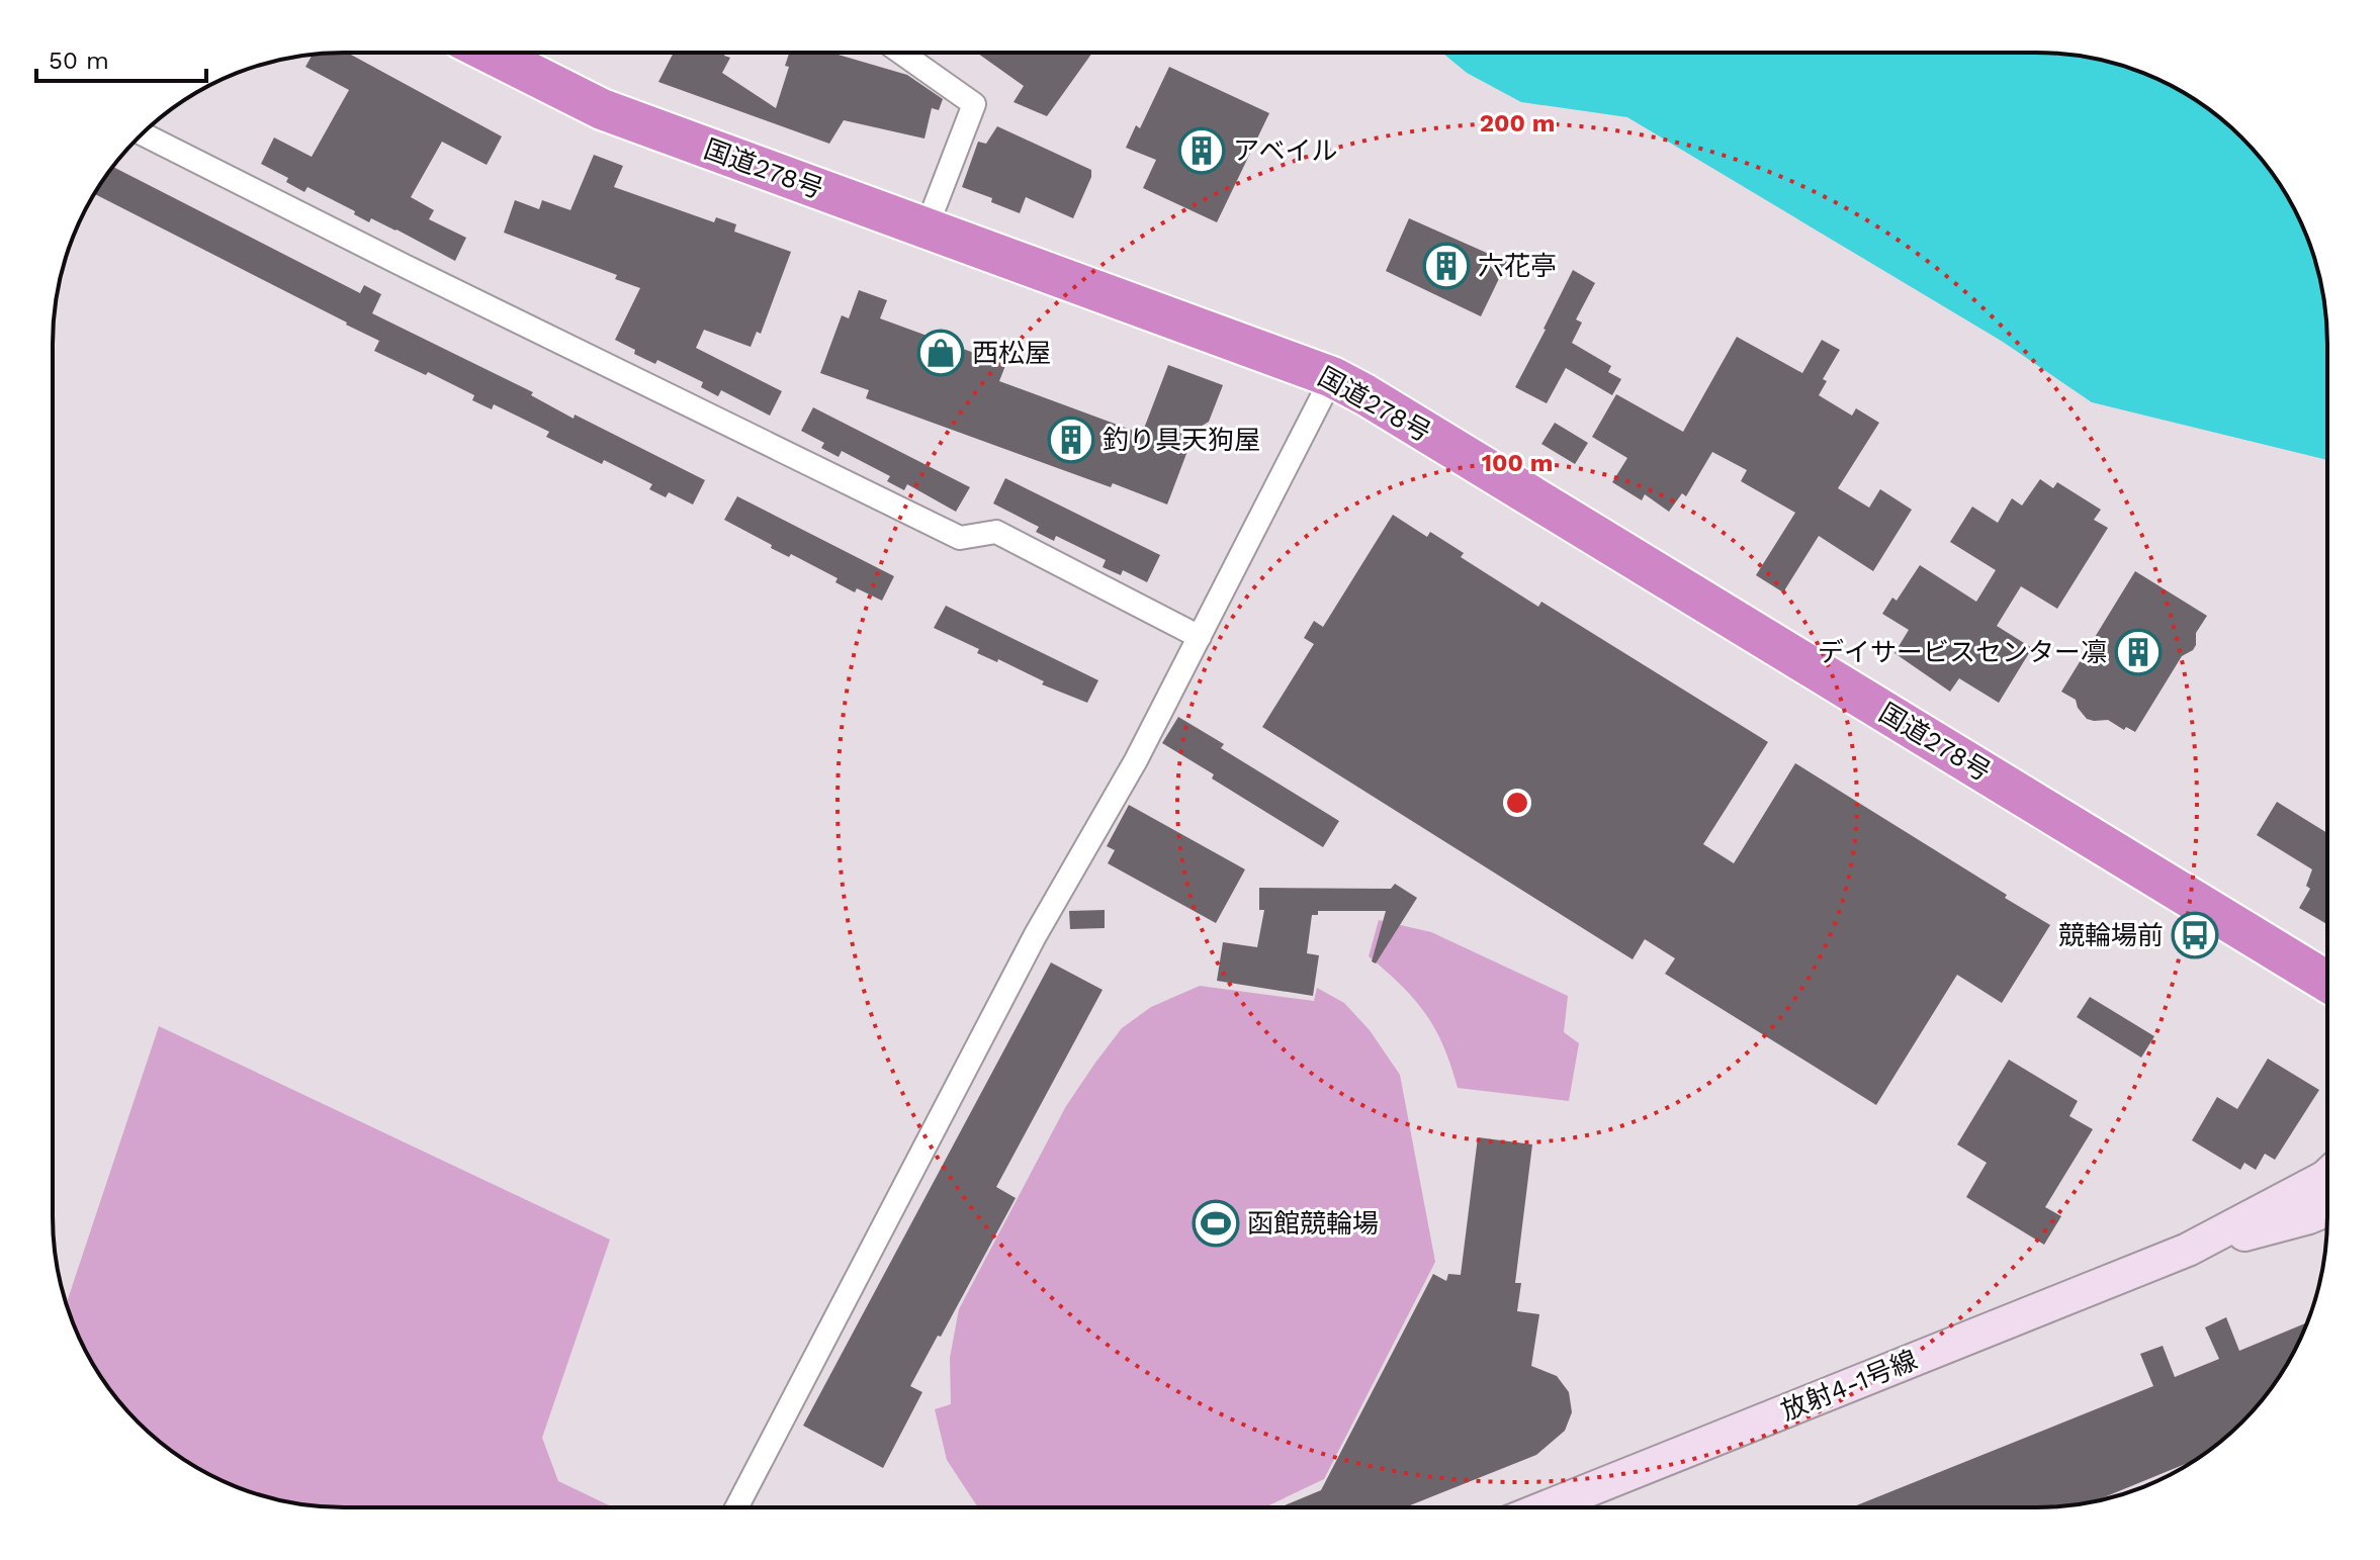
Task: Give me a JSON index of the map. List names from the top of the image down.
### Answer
{
  "streets": {
    "highway": ["国道278号"],
    "street": ["放射4-1号線"]
  },
  "places": {
    "building": [
      "アベイル",
      "六花亭",
      "釣り具天狗屋",
      "デイサービスセンター凛"
    ],
    "shop": ["西松屋"],
    "bus stop": ["競輪場前"],
    "sports": ["函館競輪場"]
  },
  "scale_bar": "50 m",
  "rings": ["200 m", "100 m"]
}
